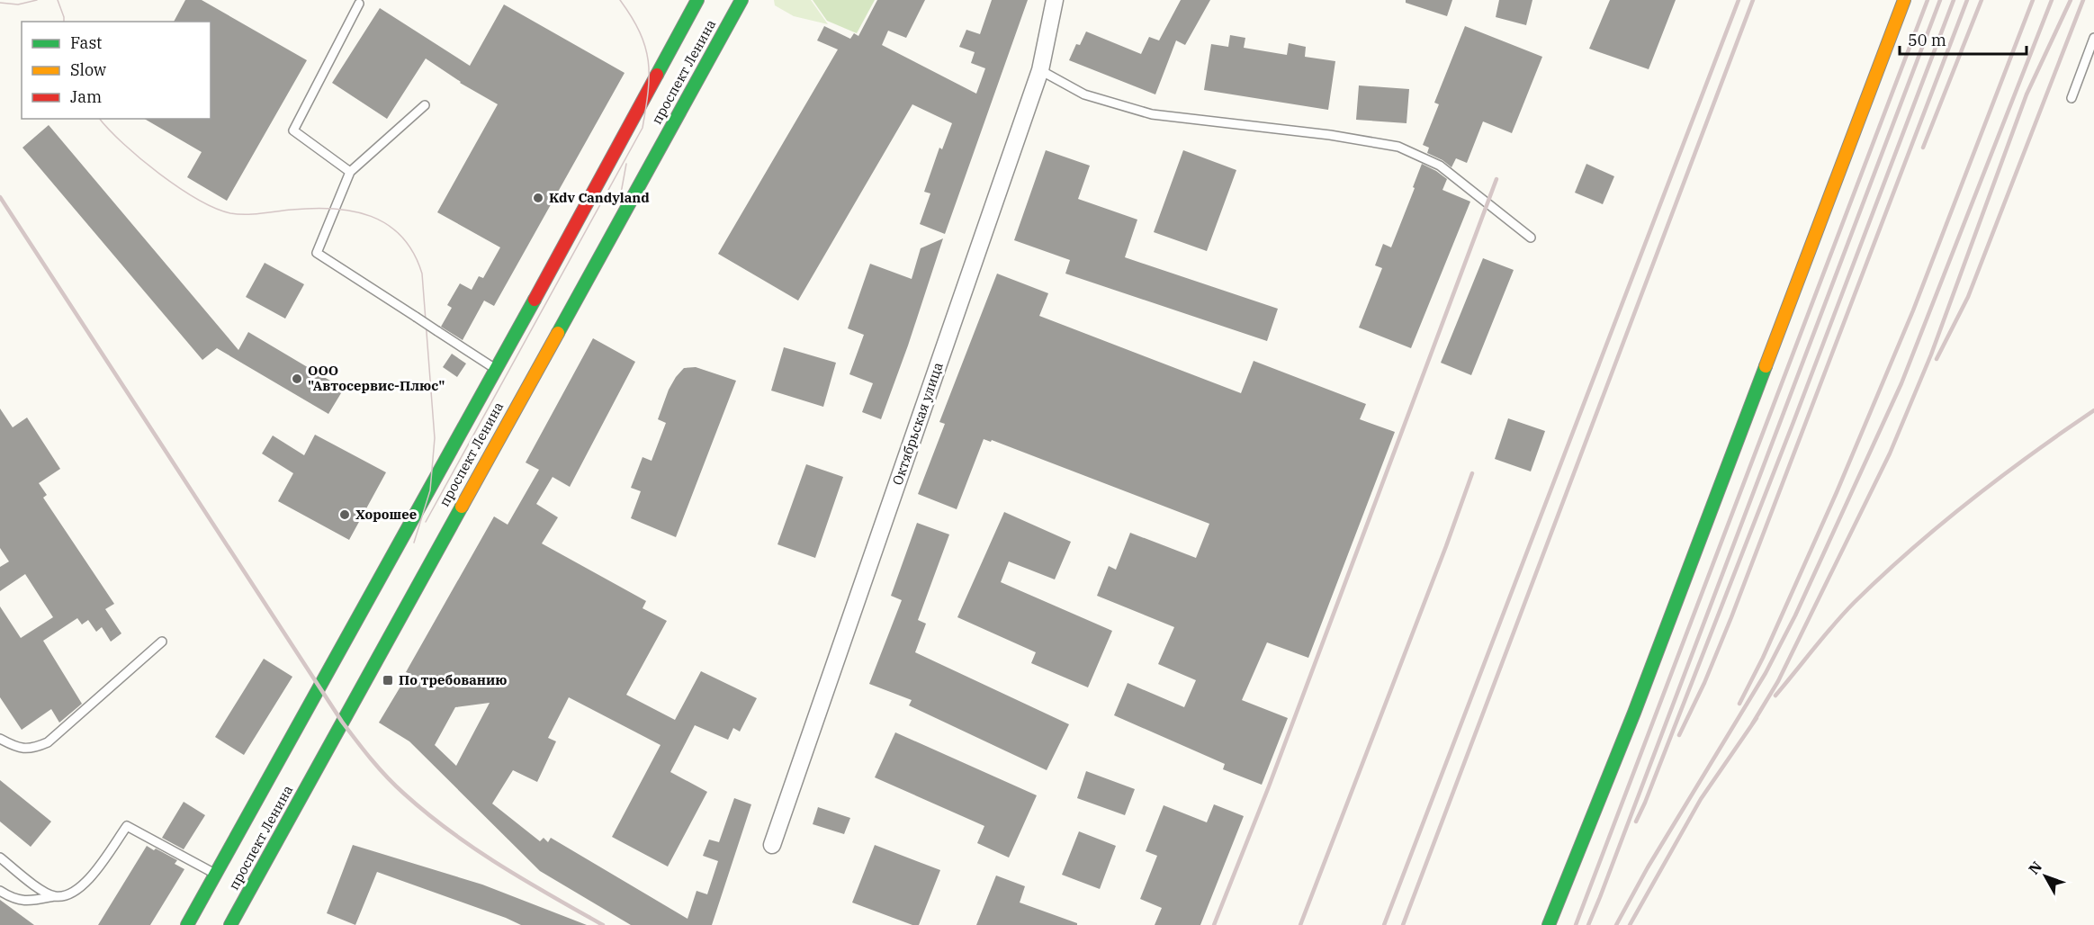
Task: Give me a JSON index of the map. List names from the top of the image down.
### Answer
{
  "streets": {
    "main road": ["проспект Ленина"],
    "street": ["Октябрьская улица"]
  },
  "places": {
    "other": ["Kdv Candyland", "ООО \"Автосервис-Плюс\"", "Хорошее"],
    "transit": ["По требованию"]
  },
  "legend": ["Fast", "Slow", "Jam"],
  "scale_bar": "50 m",
  "north": "top left"
}
